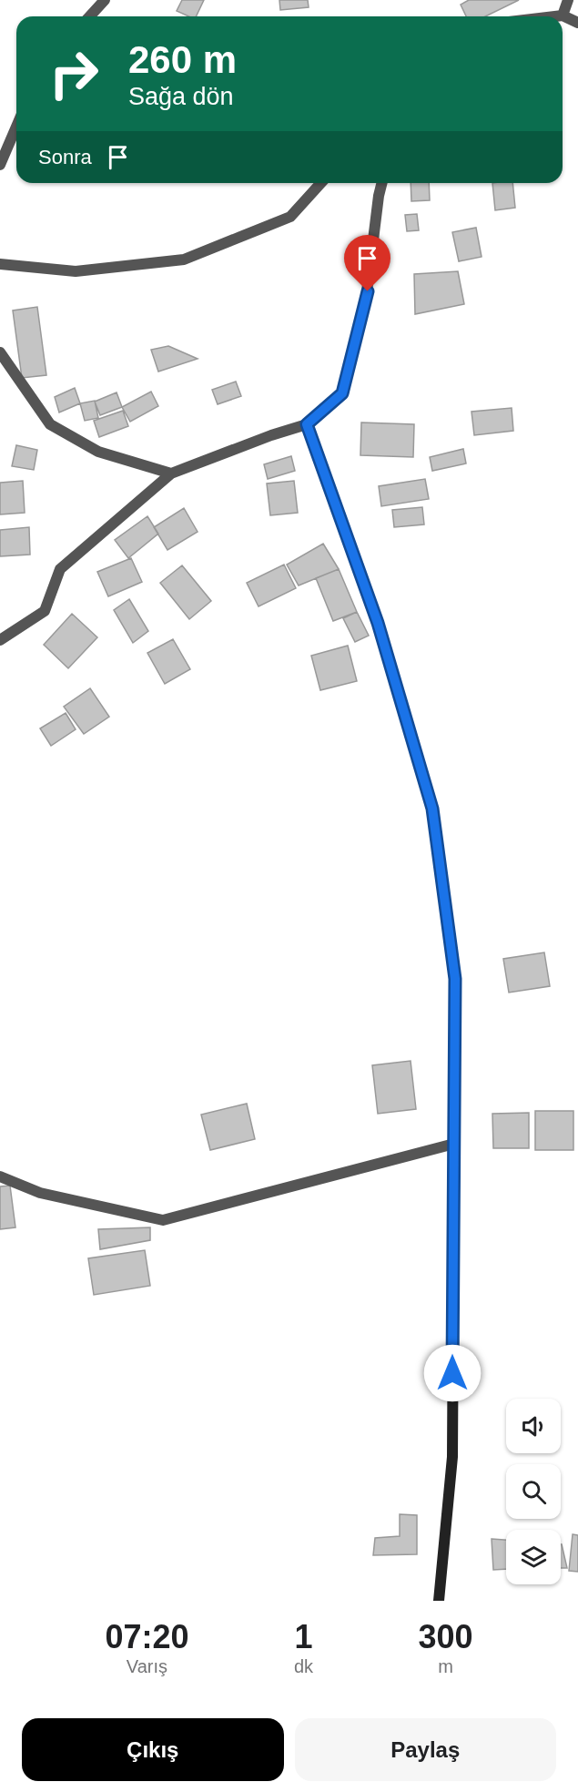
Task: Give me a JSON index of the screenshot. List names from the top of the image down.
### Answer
{
  "page": {
    "turn": ["260 m", "Sağa dön"],
    "then": "Sonra",
    "eta": [
      "07:20",
      "Varış",
      "1",
      "dk",
      "300",
      "m"
    ],
    "buttons": ["Çıkış", "Paylaş"]
  }
}
